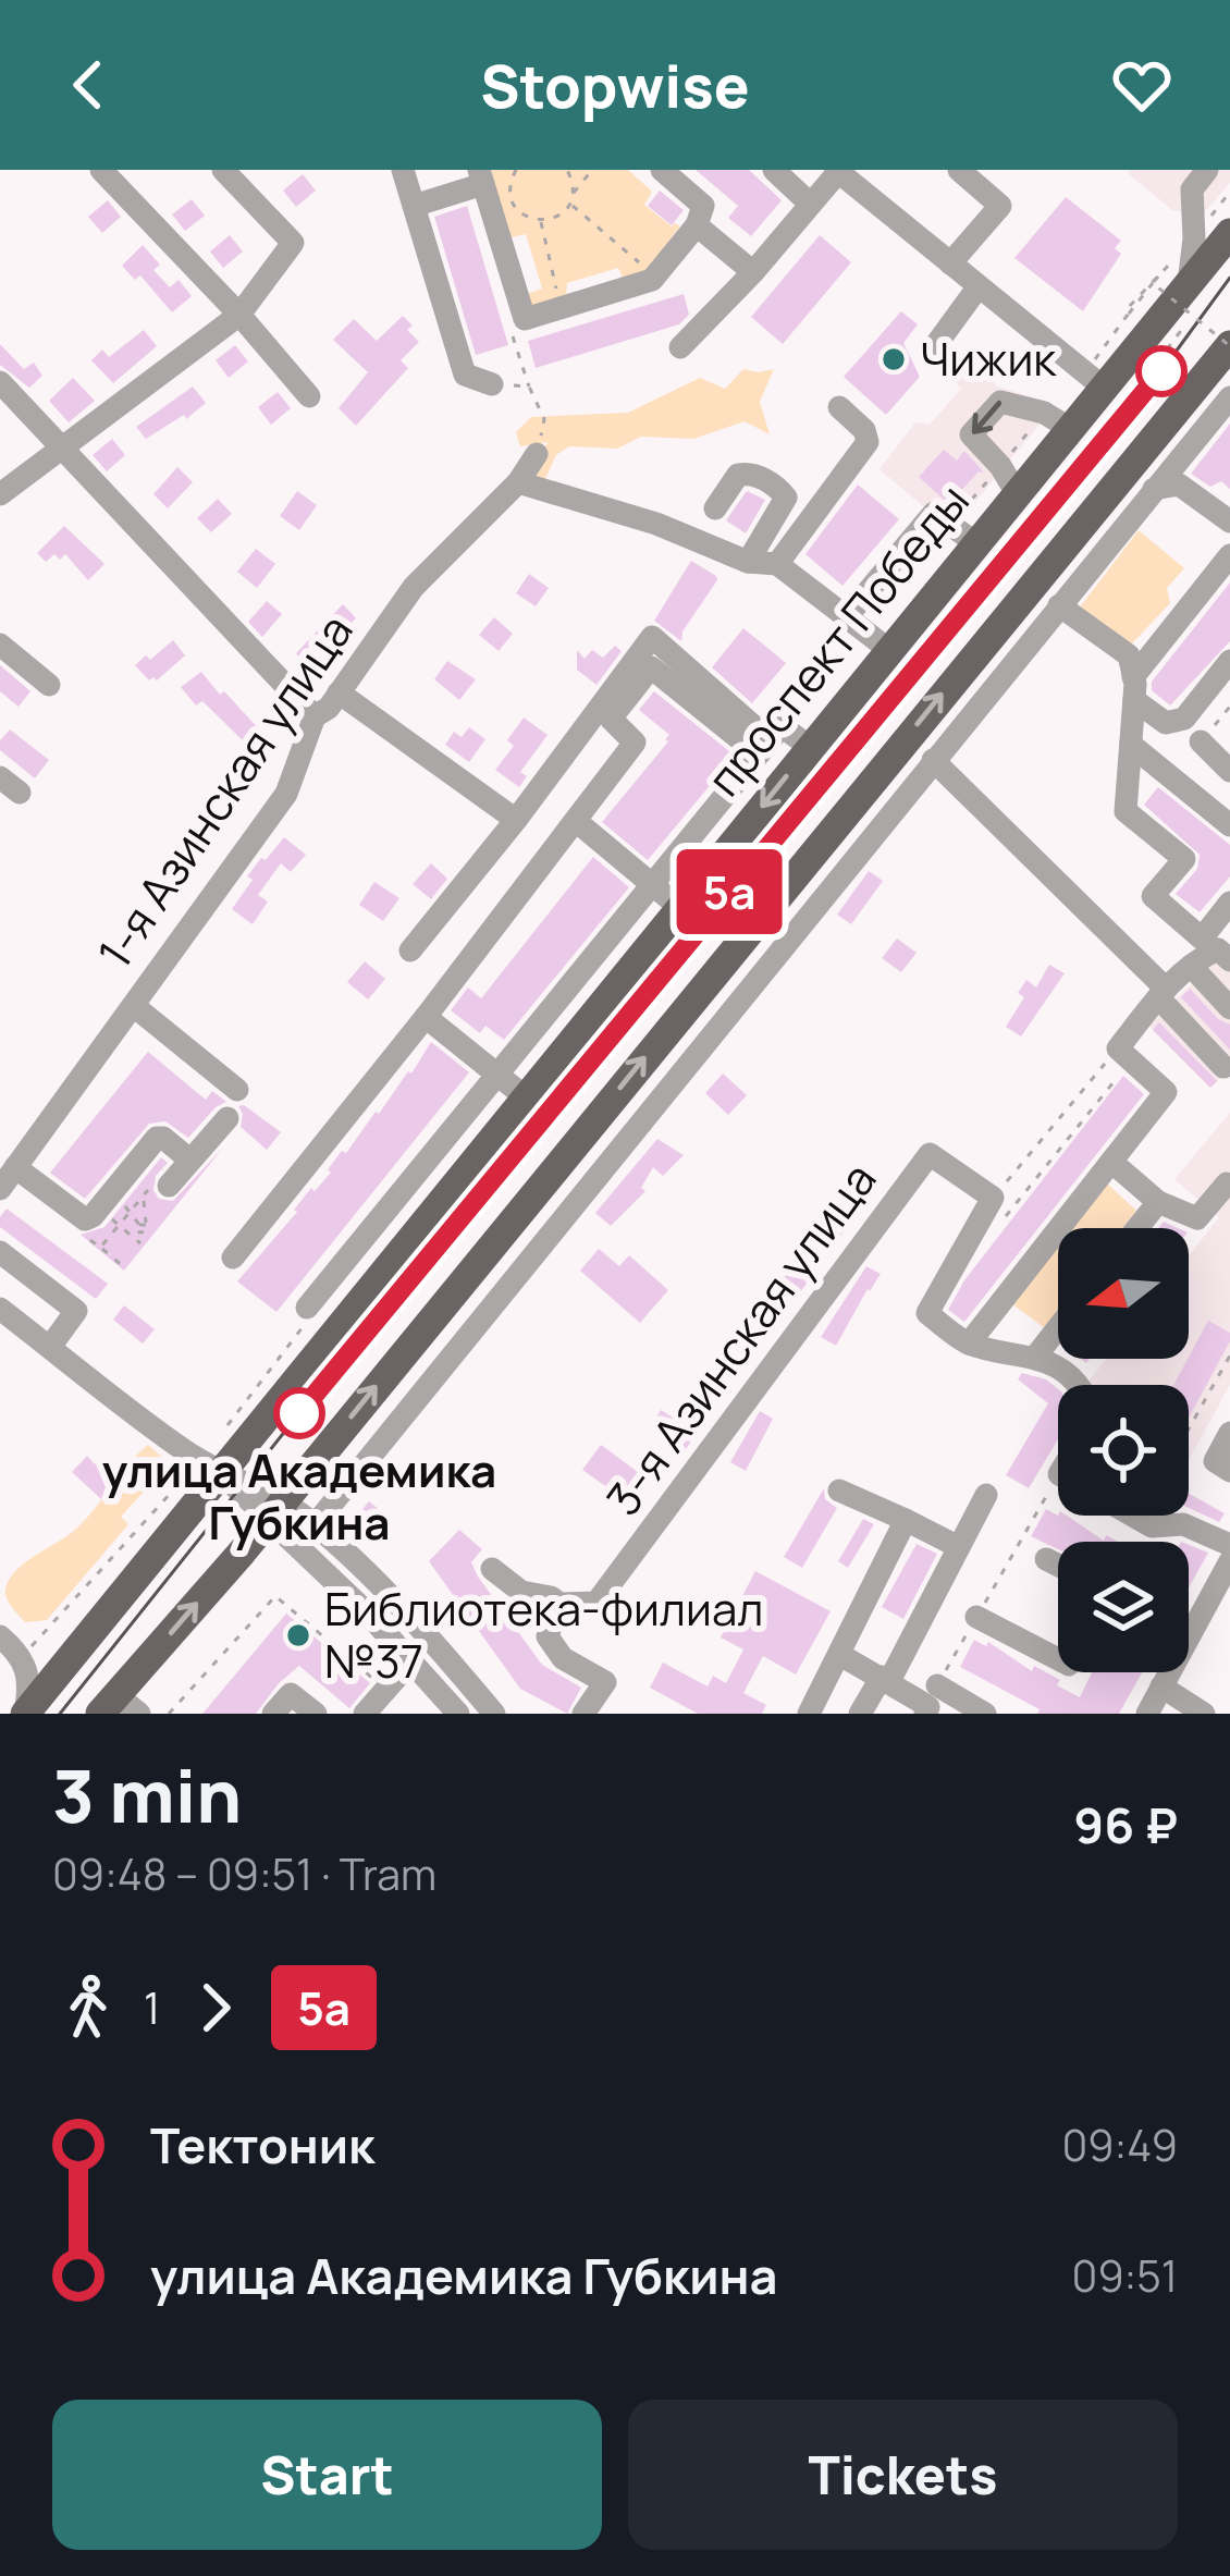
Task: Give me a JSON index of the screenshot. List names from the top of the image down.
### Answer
{
  "streets": {
    "main road": ["проспект Победы"],
    "street": ["1-я Азинская улица", "3-я Азинская улица"]
  },
  "places": ["Чижик", "улица Академика Губкина", "Библиотека-филиал №37"],
  "lines": ["tram line 5а"],
  "north": "left",
  "page": {
    "header": "Stopwise",
    "on_map": "5а",
    "heading": ["3 min", "09:48 – 09:51 · Tram", "96 ₽"],
    "legs": ["1", "5а"],
    "list": [
      {
        "name": "Тектоник",
        "value": "09:49"
      },
      {
        "name": "улица Академика Губкина",
        "value": "09:51"
      }
    ],
    "buttons": ["Start", "Tickets"]
  }
}
